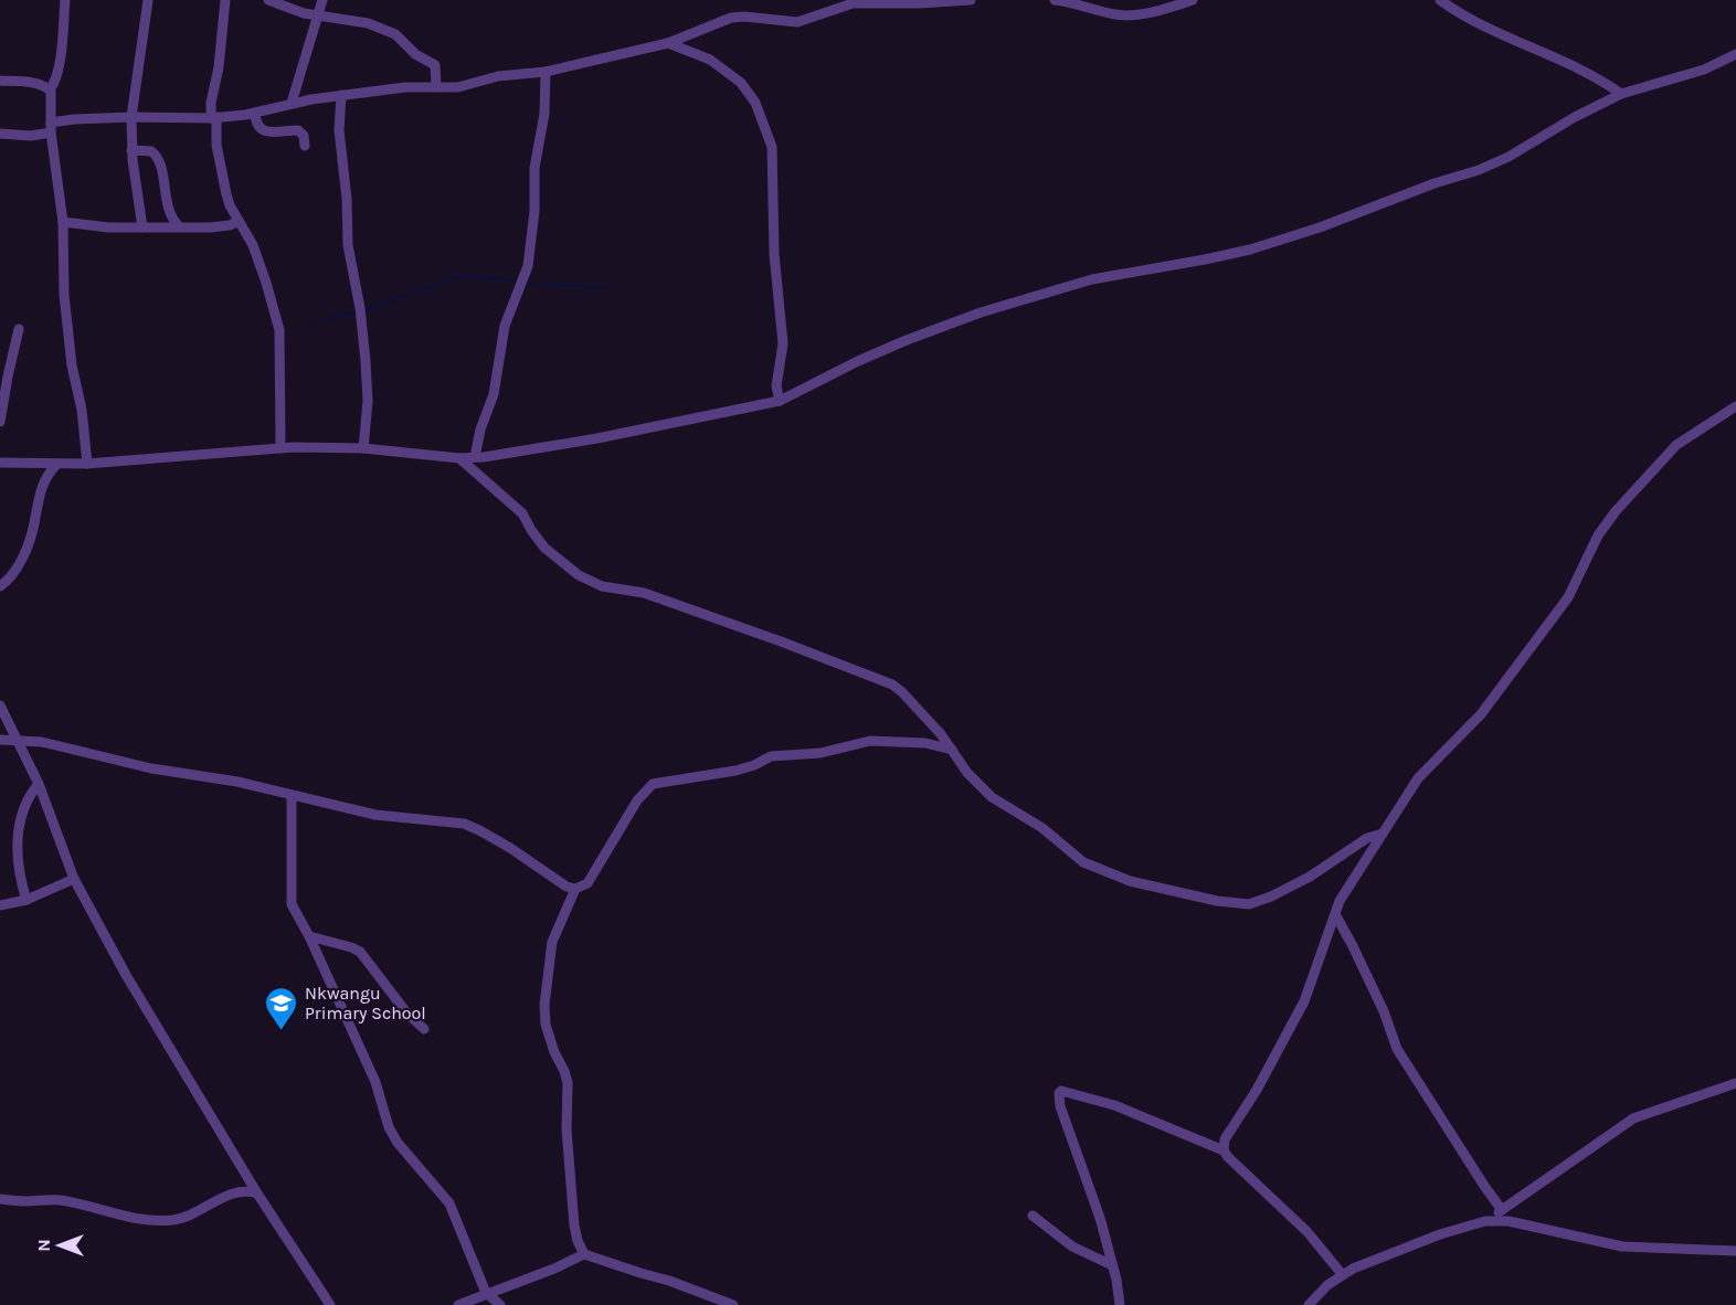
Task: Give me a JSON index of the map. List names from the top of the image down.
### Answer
{
  "places": {
    "school or university": ["Nkwangu Primary School"]
  },
  "north": "left"
}
